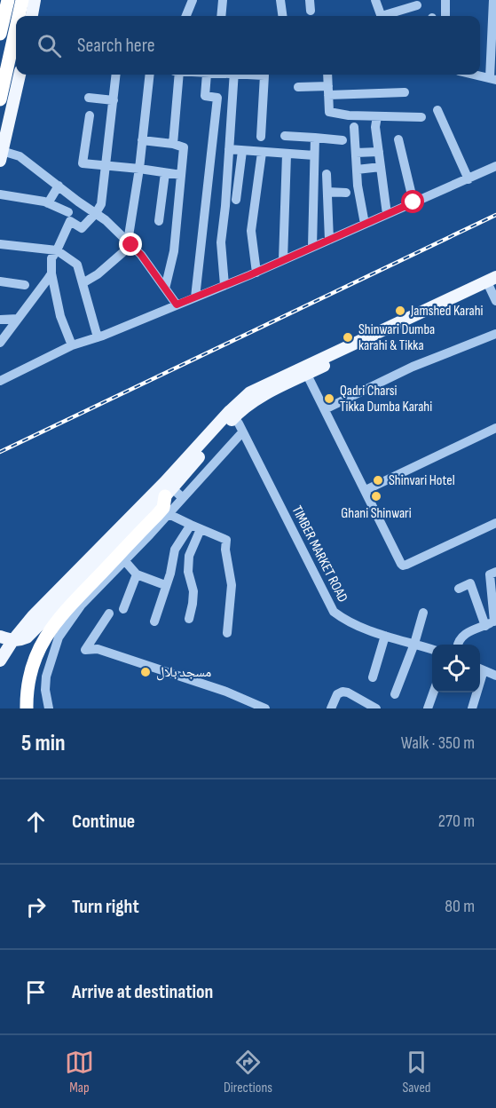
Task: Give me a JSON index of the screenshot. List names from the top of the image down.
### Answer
{
  "streets": {
    "street": ["TIMBER MARKET ROAD"]
  },
  "places": [
    "Jamshed Karahi",
    "Shinwari Dumba karahi & Tikka",
    "Qadri Charsi Tikka Dumba Karahi",
    "Shinvari Hotel",
    "Ghani Shinwari",
    "مسجد بلال"
  ],
  "page": {
    "search": "Search here",
    "heading": ["5 min", "Walk · 350 m"],
    "list": [
      ["Continue", "270 m"],
      ["Turn right", "80 m"],
      "Arrive at destination"
    ],
    "nav": ["Map", "Directions", "Saved"]
  }
}
